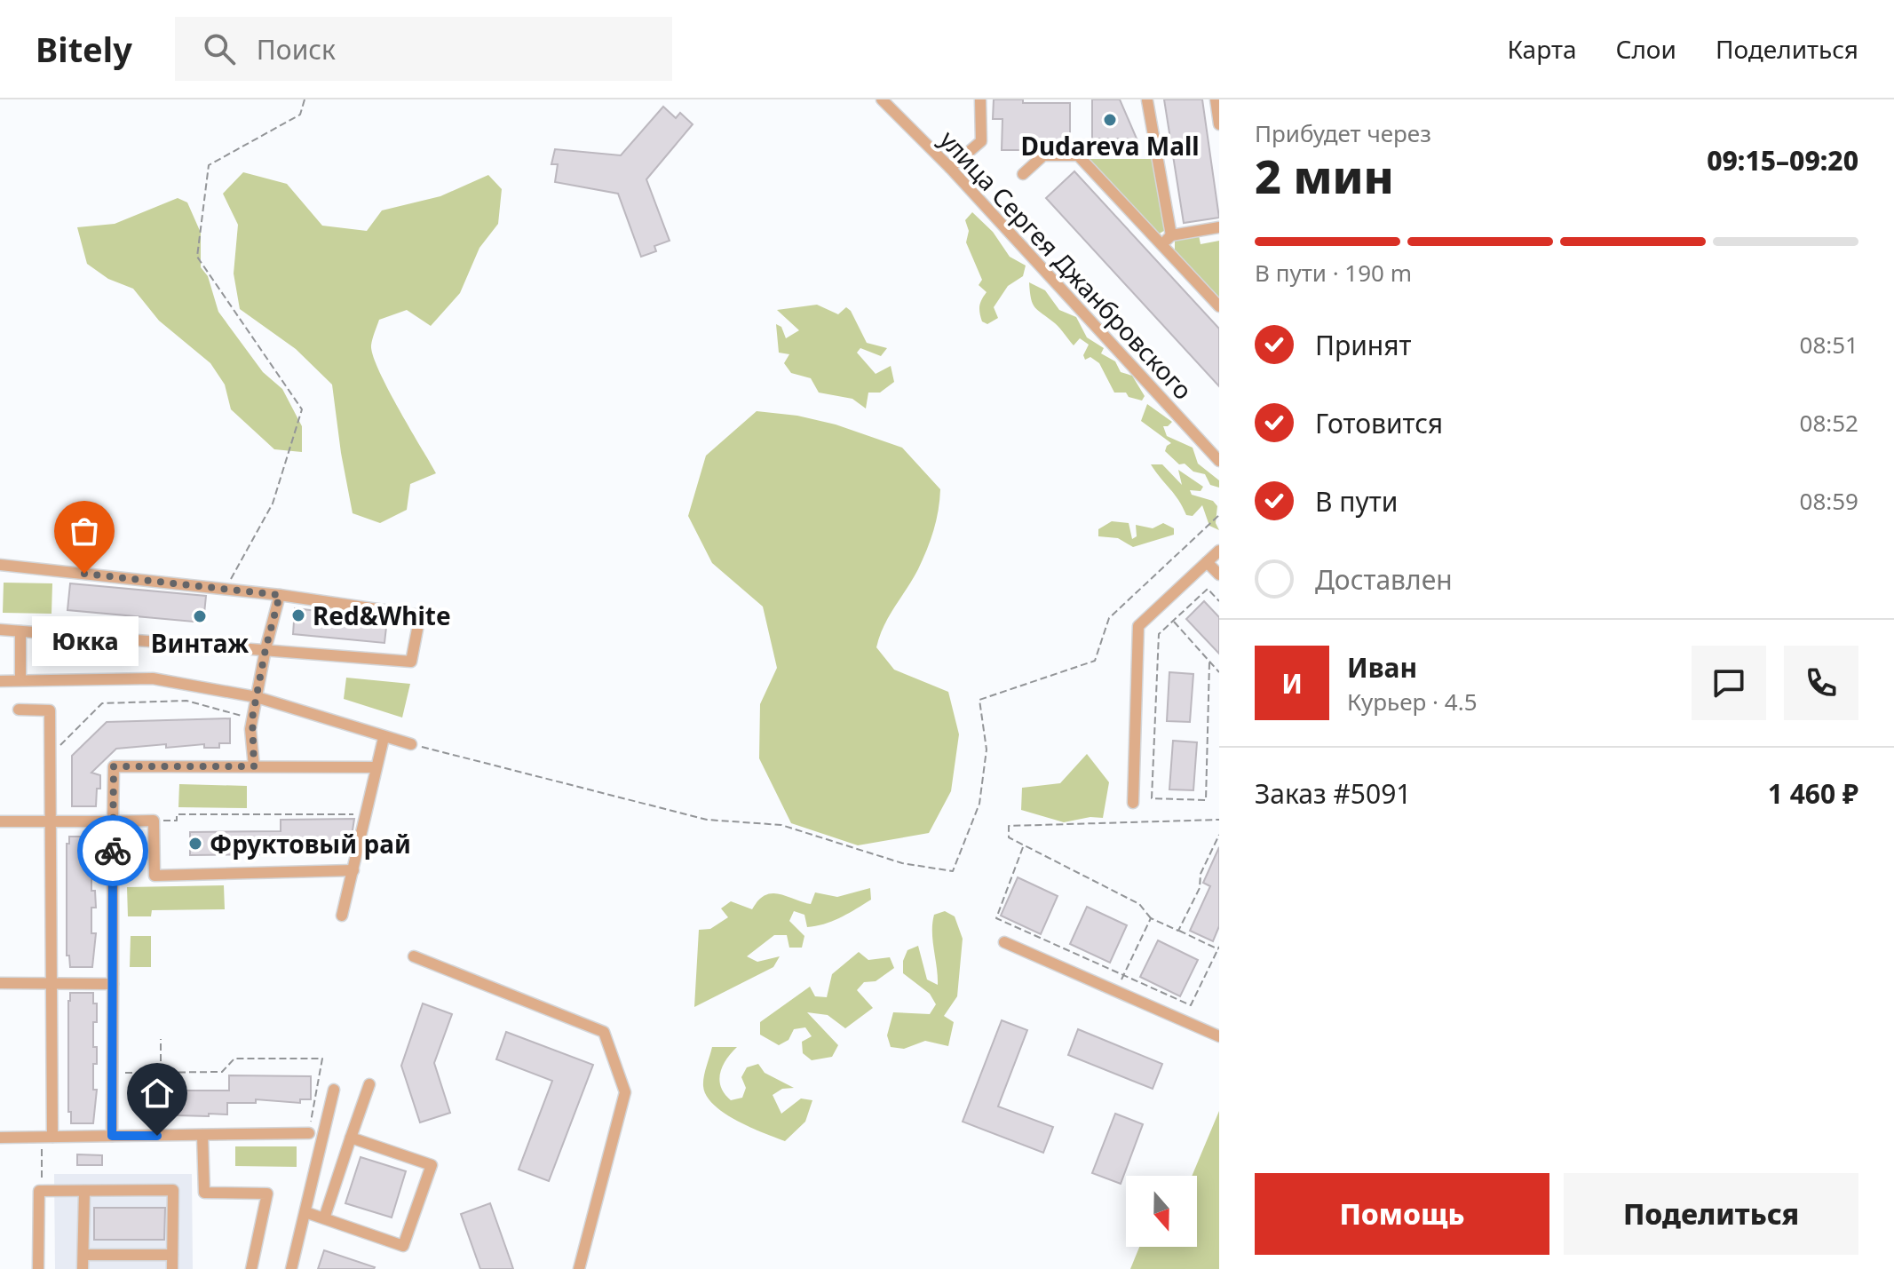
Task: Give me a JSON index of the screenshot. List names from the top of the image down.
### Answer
{
  "streets": {
    "street": ["улица Сергея Джанбровского"]
  },
  "places": [
    "Dudareva Mall",
    "Юкка",
    "Red&White",
    "Винтаж",
    "Фруктовый рай"
  ],
  "north": "bottom",
  "page": {
    "header": "Bitely",
    "search": "Поиск",
    "nav": ["Карта", "Слои", "Поделиться"],
    "heading": ["2 мин", "Прибудет через", "09:15–09:20"],
    "panel": [
      "Иван",
      "Курьер · 4.5",
      "Заказ #5091",
      "1 460 ₽"
    ],
    "bar": "В пути · 190 m",
    "list": [
      ["Принят", "08:51"],
      ["Готовится", "08:52"],
      ["В пути", "08:59"],
      "Доставлен"
    ],
    "bubble": "Юкка",
    "round": "И",
    "buttons": ["Помощь", "Поделиться"]
  }
}
